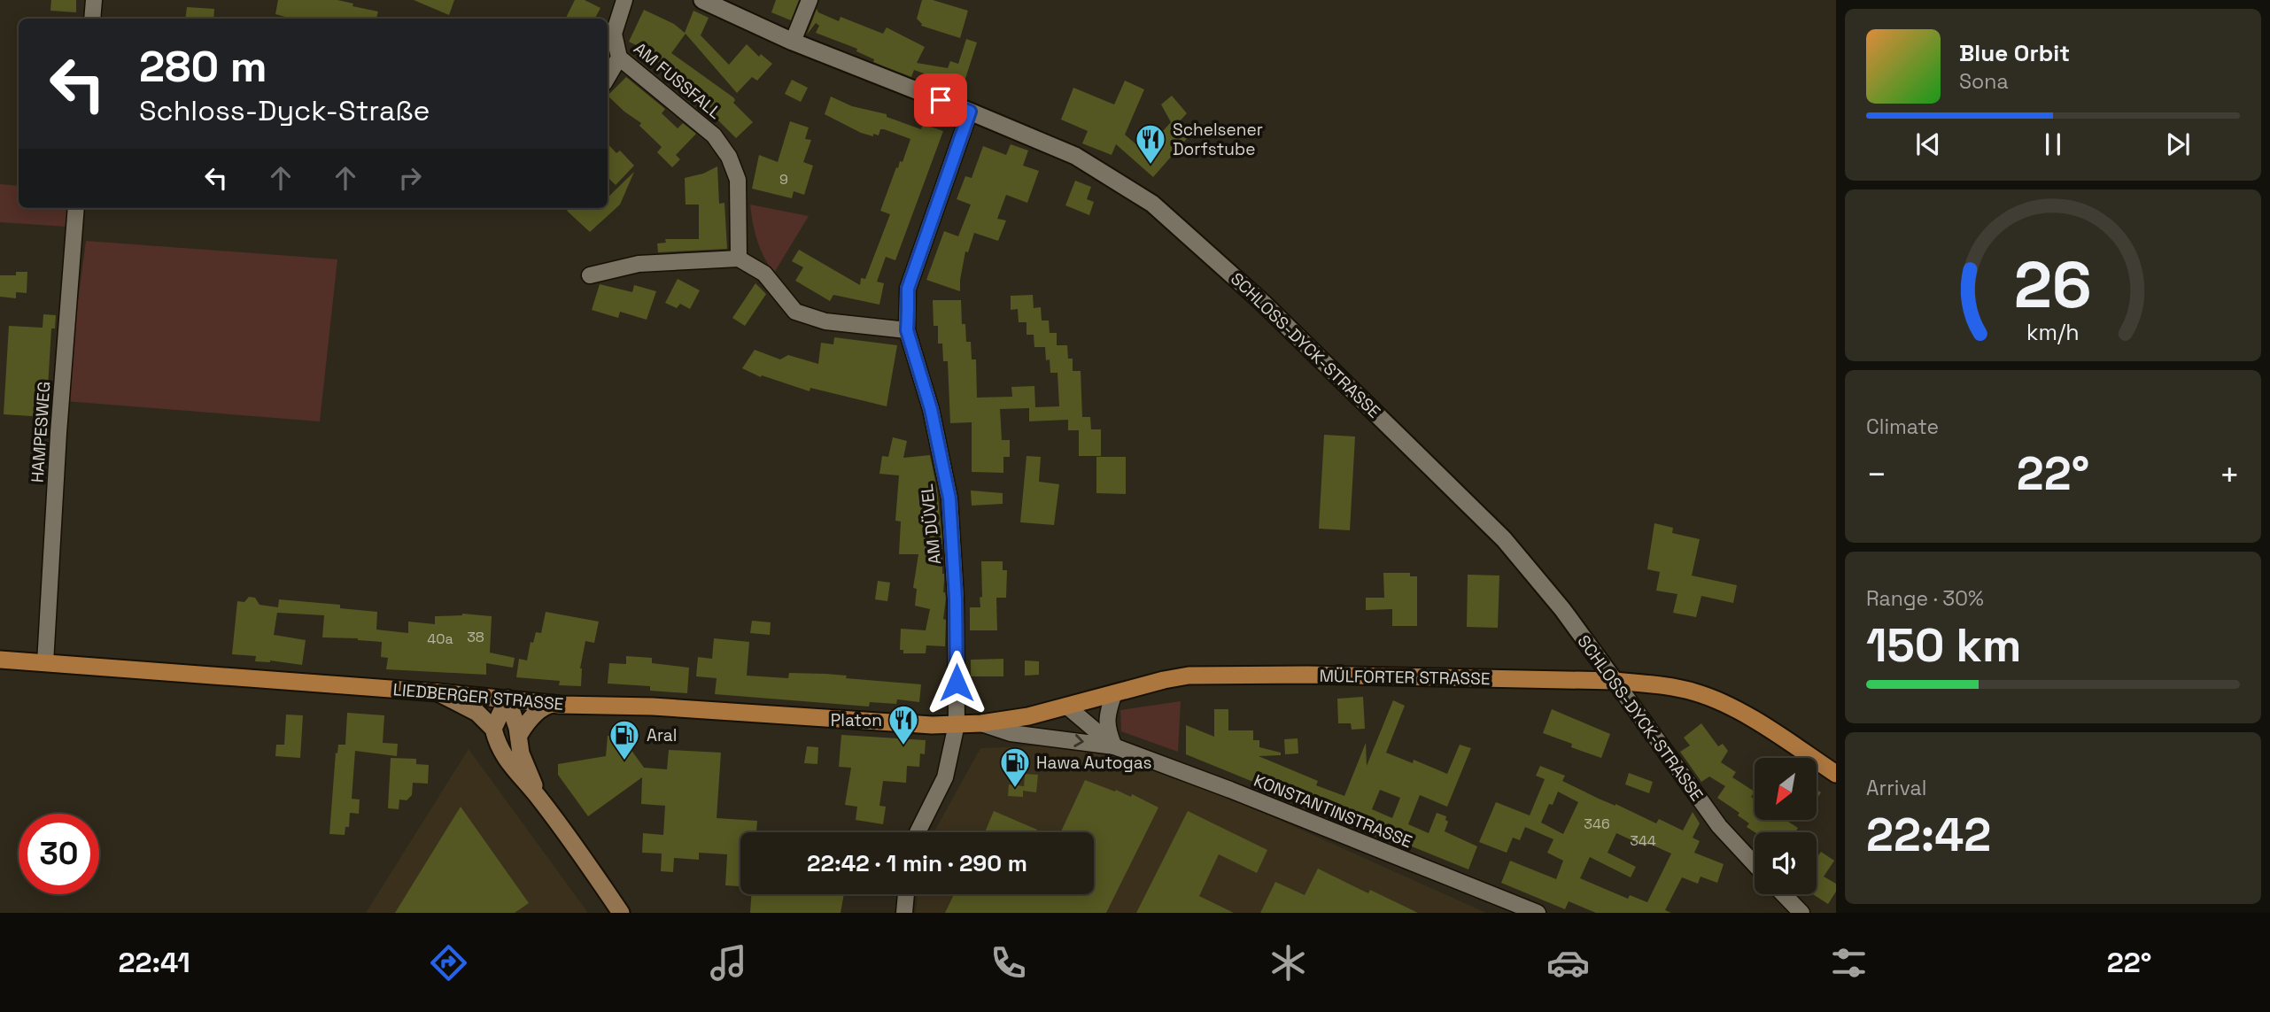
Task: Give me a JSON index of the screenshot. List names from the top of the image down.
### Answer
{
  "streets": {
    "main road": ["MÜLFORTER STRASSE", "LIEDBERGER STRASSE"],
    "street": [
      "AM FUSSFALL",
      "SCHLOSS-DYCK-STRASSE",
      "HAMPESWEG",
      "AM DÜVEL",
      "KONSTANTINSTRASSE"
    ]
  },
  "crossings": [
    ["SCHLOSS-DYCK-STRASSE", "AM DÜVEL"],
    ["SCHLOSS-DYCK-STRASSE", "MÜLFORTER STRASSE"],
    ["HAMPESWEG", "LIEDBERGER STRASSE"],
    ["AM DÜVEL", "MÜLFORTER STRASSE"],
    ["AM DÜVEL", "LIEDBERGER STRASSE"],
    ["MÜLFORTER STRASSE", "LIEDBERGER STRASSE"],
    ["MÜLFORTER STRASSE", "KONSTANTINSTRASSE"]
  ],
  "places": {
    "restaurant": ["Schelsener Dorfstube", "Platon"],
    "fuel station": ["Aral", "Hawa Autogas"]
  },
  "house_numbers": [
    "9",
    "38",
    "40a",
    "346",
    "344"
  ],
  "north": "bottom left",
  "page": {
    "turn": ["280 m", "Schloss-Dyck-Straße"],
    "song": ["Blue Orbit", "Sona"],
    "tile": [
      "Climate",
      ["Range · 30%", "150 km"],
      ["Arrival", "22:42"]
    ],
    "heat": ["−", "22°", "+"],
    "limit": "30",
    "trip": "22:42 · 1 min · 290 m",
    "tabs": ["22:41", "22°"],
    "gauge": ["26", "km/h"]
  }
}
